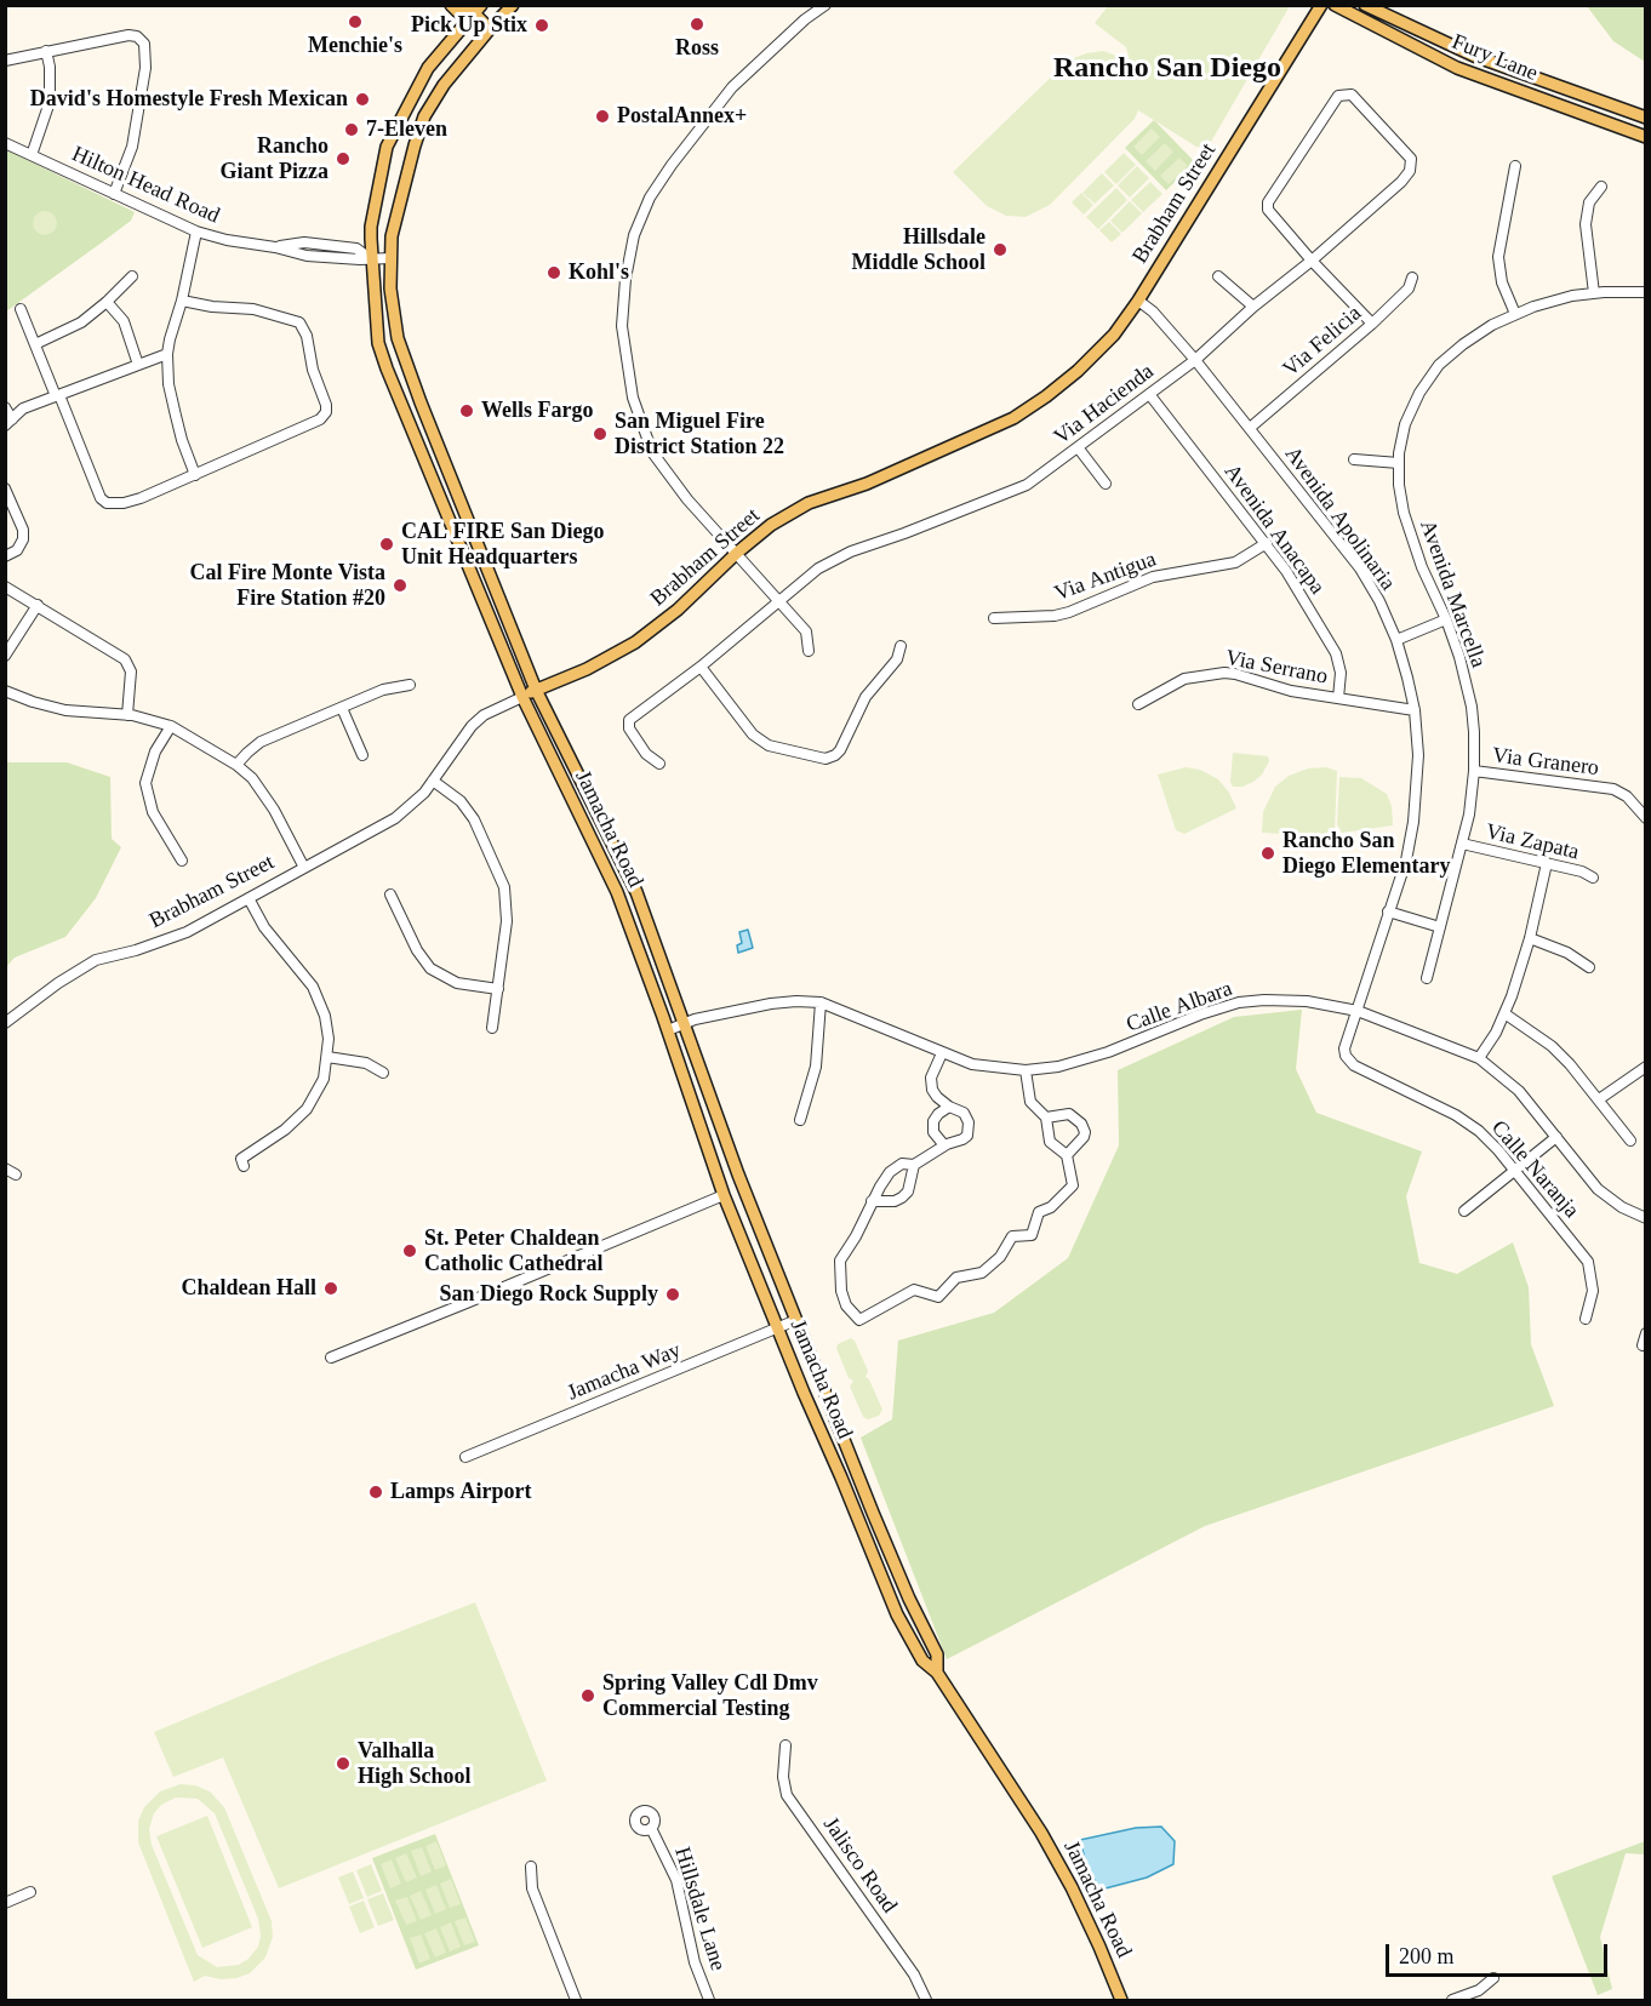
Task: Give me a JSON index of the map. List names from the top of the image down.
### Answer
{
  "streets": {
    "main road": ["Fury Lane", "Brabham Street", "Jamacha Road"],
    "street": [
      "Hilton Head Road",
      "Via Felicia",
      "Via Hacienda",
      "Avenida Apolinaria",
      "Avenida Anacapa",
      "Via Antigua",
      "Avenida Marcella",
      "Via Serrano",
      "Via Granero",
      "Via Zapata",
      "Calle Albara",
      "Calle Naranja",
      "Jamacha Way",
      "Jalisco Road",
      "Hillsdale Lane"
    ]
  },
  "crossings": [
    ["Hilton Head Road", "Jamacha Road"],
    ["Brabham Street", "Avenida Apolinaria"],
    ["Brabham Street", "Jamacha Road"],
    ["Via Felicia", "Avenida Apolinaria"],
    ["Via Hacienda", "Avenida Apolinaria"],
    ["Via Hacienda", "Avenida Anacapa"],
    ["Avenida Apolinaria", "Via Serrano"],
    ["Avenida Apolinaria", "Calle Albara"],
    ["Avenida Apolinaria", "Calle Naranja"],
    ["Avenida Anacapa", "Via Antigua"],
    ["Avenida Anacapa", "Via Serrano"],
    ["Avenida Marcella", "Via Granero"],
    ["Avenida Marcella", "Via Zapata"],
    ["Jamacha Road", "Calle Albara"],
    ["Jamacha Road", "Jamacha Way"]
  ],
  "districts": ["Rancho San Diego"],
  "places": [
    "Menchie's",
    "Ross",
    "Pick Up Stix",
    "David's Homestyle Fresh Mexican",
    "PostalAnnex+",
    "7-Eleven",
    "Rancho Giant Pizza",
    "Hillsdale Middle School",
    "Kohl's",
    "Wells Fargo",
    "San Miguel Fire District Station 22",
    "CAL FIRE San Diego Unit Headquarters",
    "Cal Fire Monte Vista Fire Station #20",
    "Rancho San Diego Elementary",
    "St. Peter Chaldean Catholic Cathedral",
    "Chaldean Hall",
    "San Diego Rock Supply",
    "Lamps Airport",
    "Spring Valley Cdl Dmv Commercial Testing",
    "Valhalla High School"
  ],
  "scale_bar": "200 m"
}
